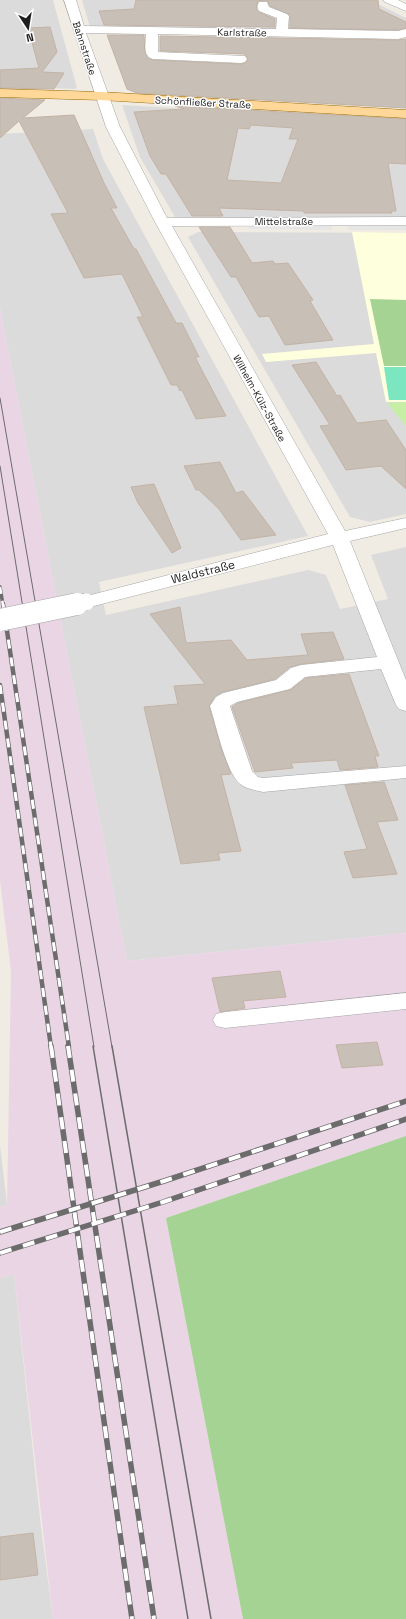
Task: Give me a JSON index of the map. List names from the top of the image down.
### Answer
{
  "streets": {
    "main road": ["Schönfließer Straße"],
    "street": [
      "Karlstraße",
      "Bahnstraße",
      "Mittelstraße",
      "Wilhelm-Külz-Straße",
      "Waldstraße"
    ]
  },
  "crossings": [
    ["Karlstraße", "Bahnstraße"],
    ["Bahnstraße", "Schönfließer Straße"],
    ["Bahnstraße", "Wilhelm-Külz-Straße"],
    ["Schönfließer Straße", "Wilhelm-Külz-Straße"],
    ["Mittelstraße", "Wilhelm-Külz-Straße"],
    ["Wilhelm-Külz-Straße", "Waldstraße"]
  ],
  "north": "bottom"
}
